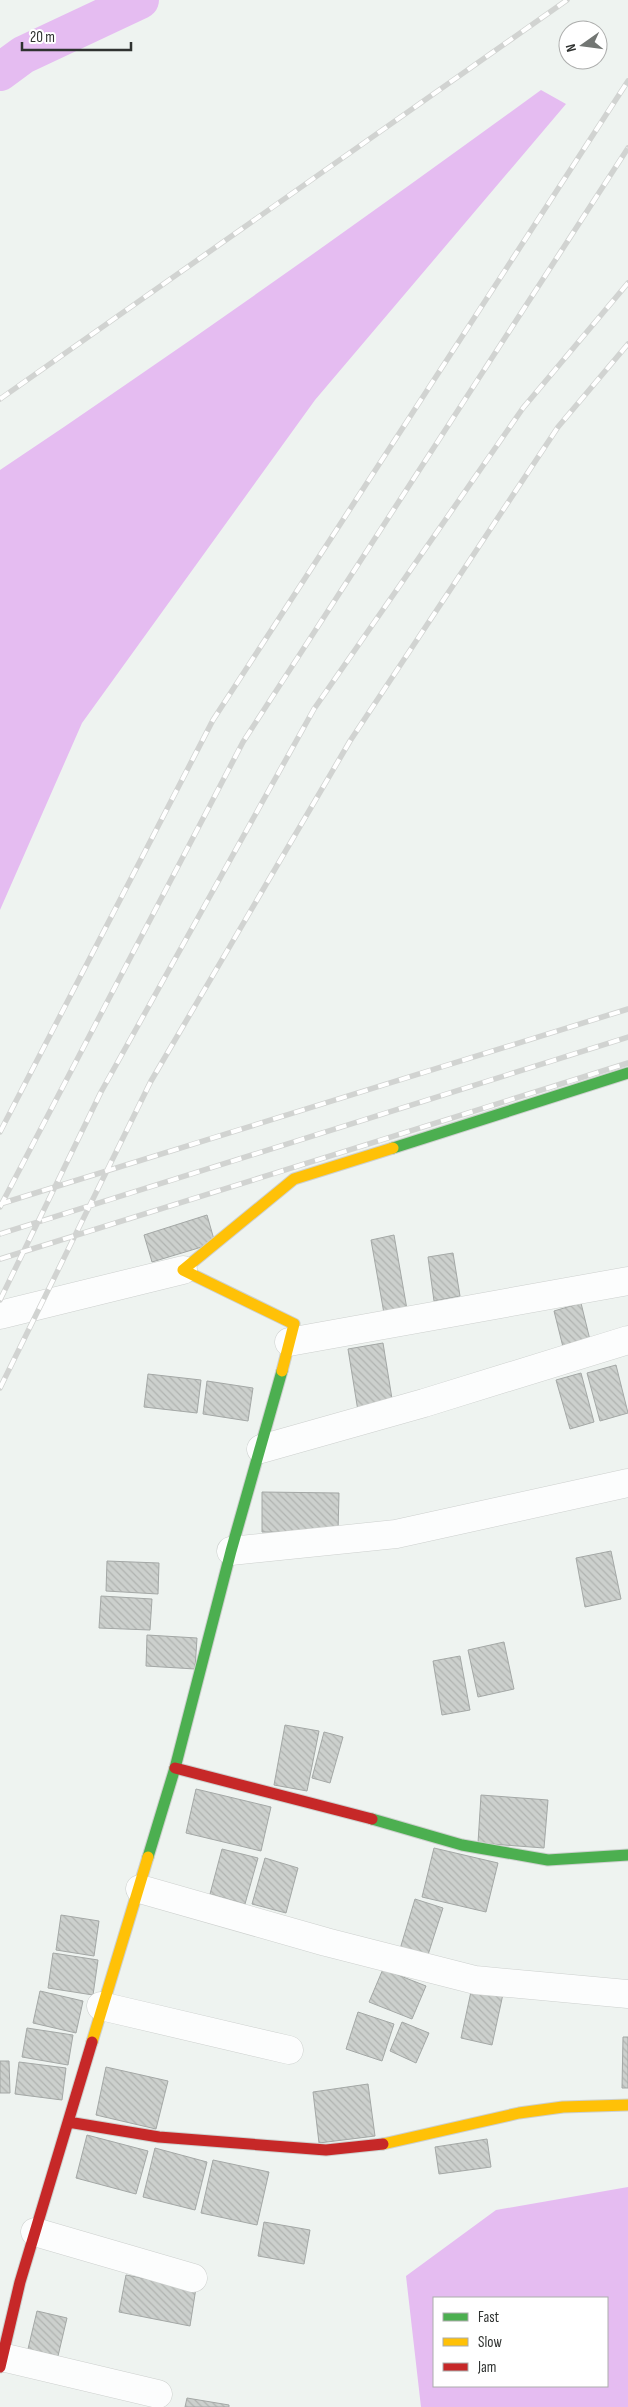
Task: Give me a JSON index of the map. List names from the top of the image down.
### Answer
{
  "legend": ["Fast", "Slow", "Jam"],
  "scale_bar": "20 m",
  "north": "left"
}
